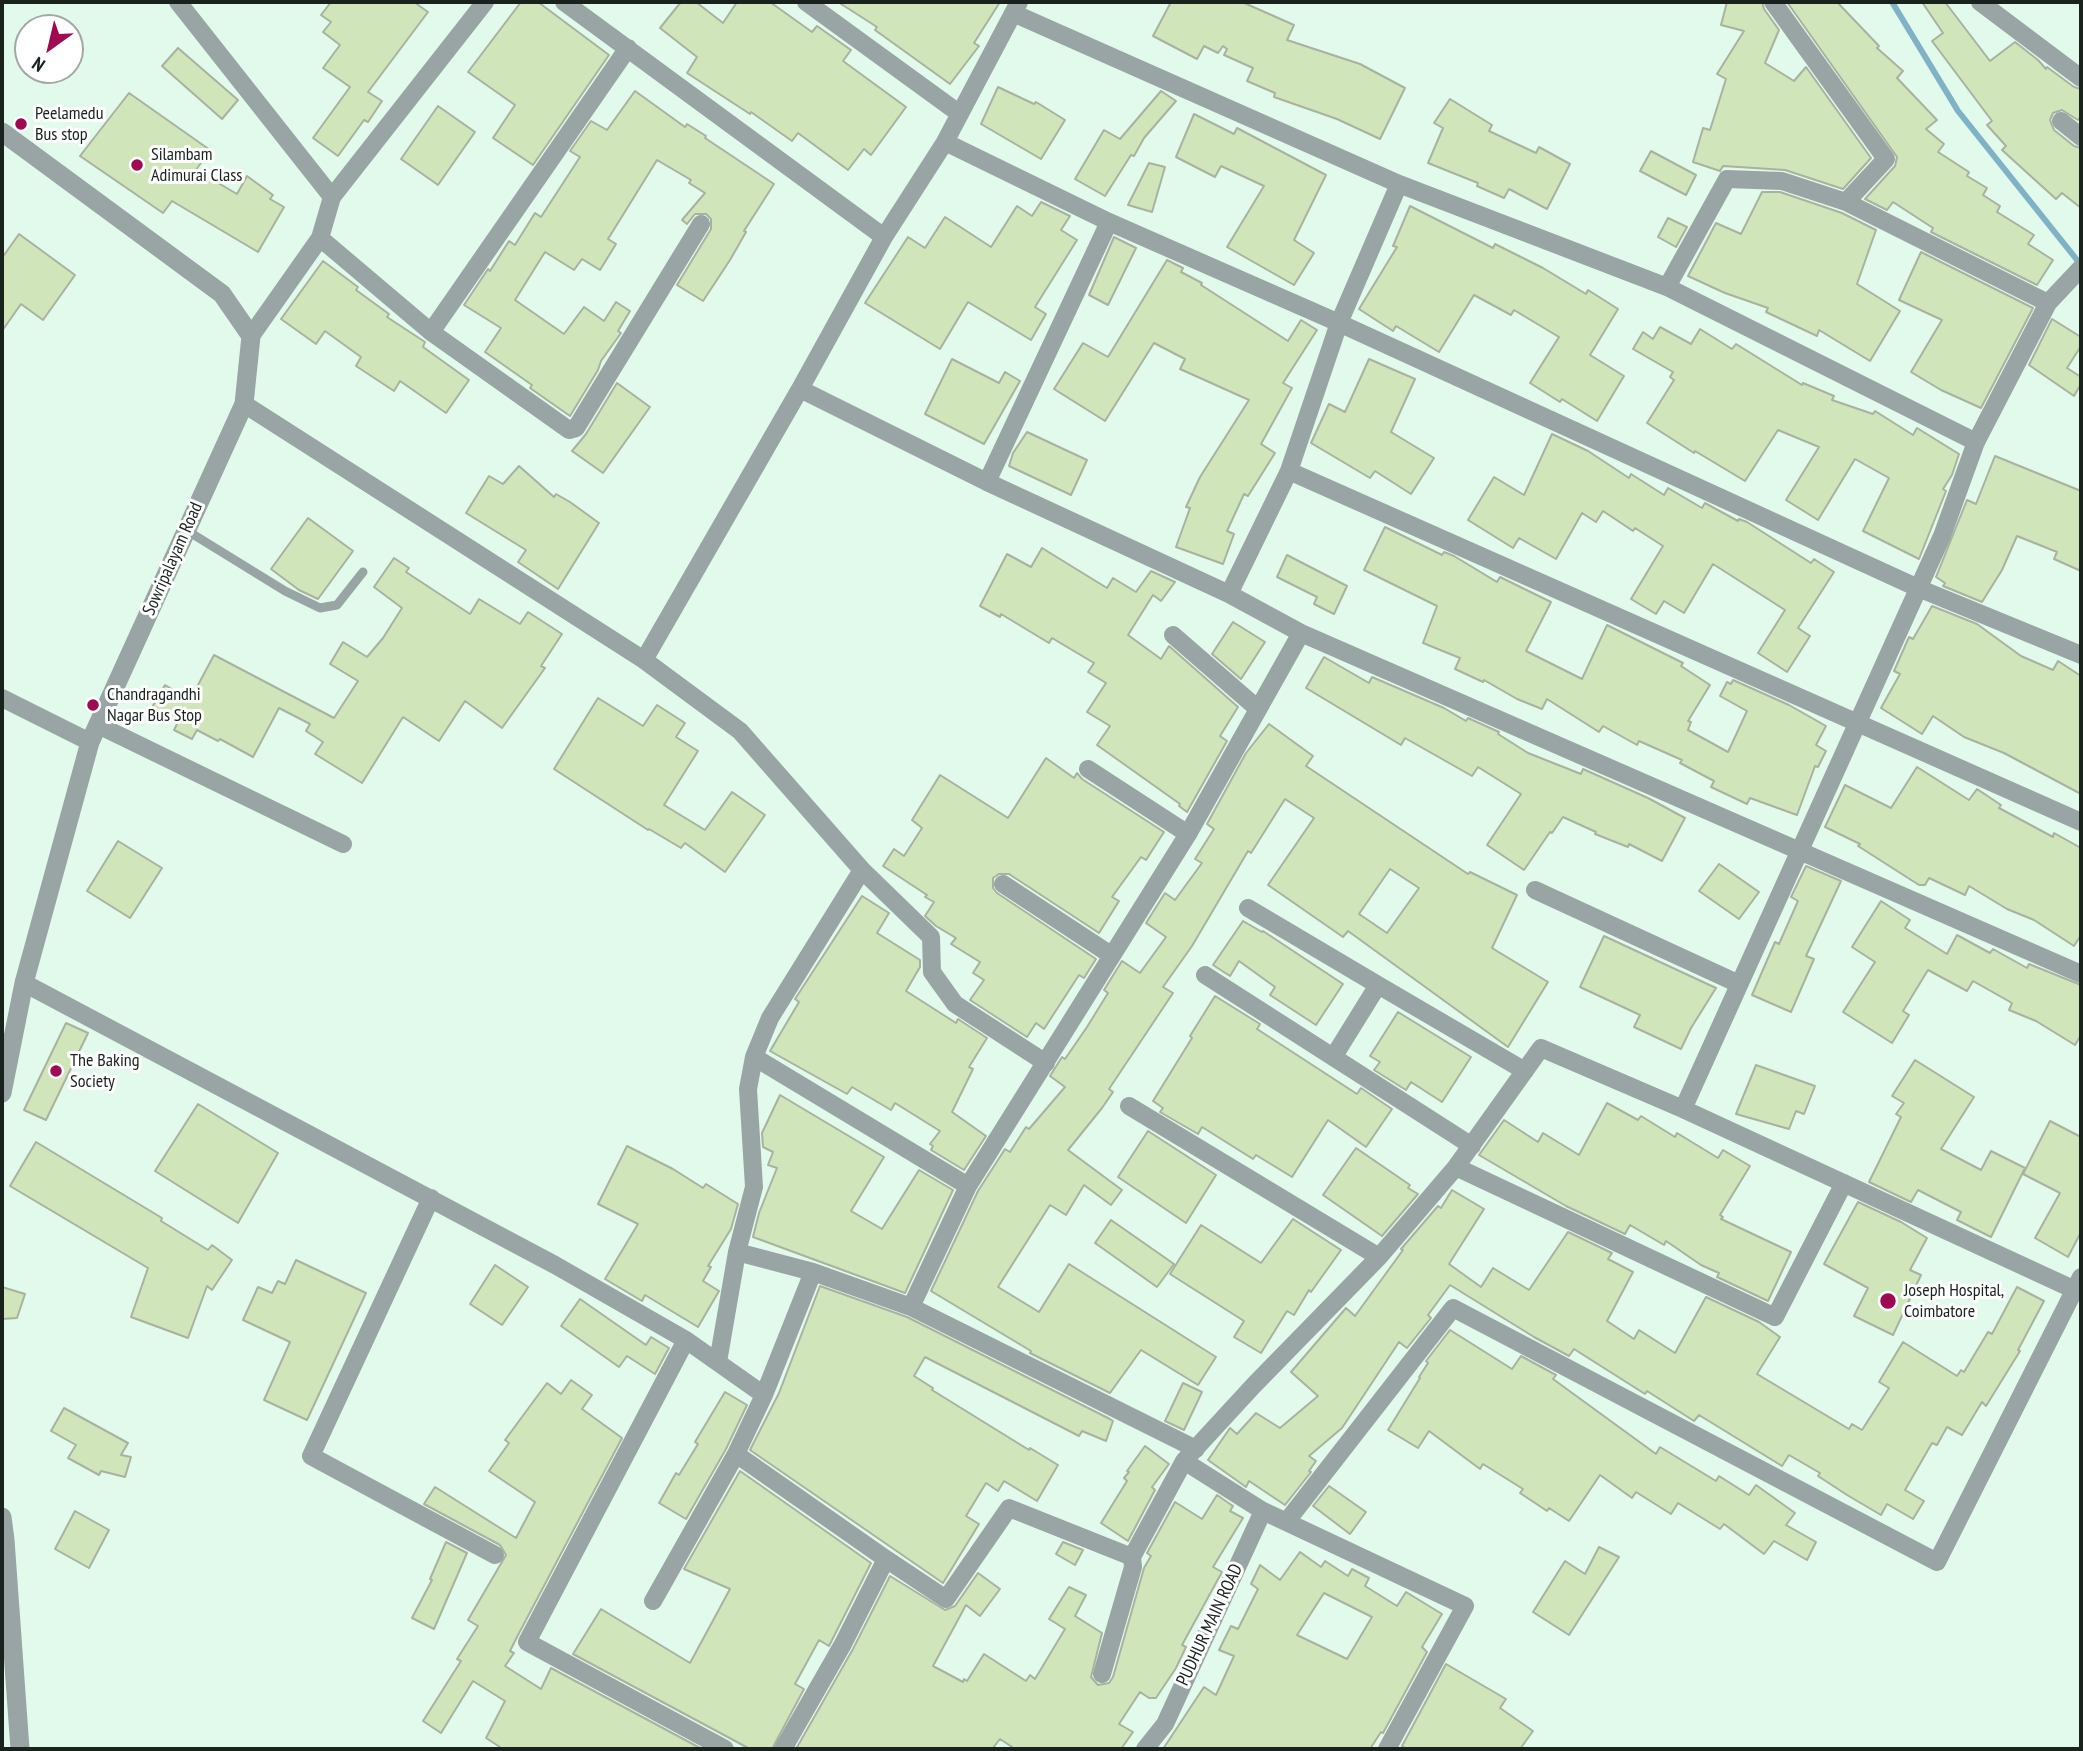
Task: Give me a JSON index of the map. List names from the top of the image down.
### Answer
{
  "streets": {
    "street": ["Sowripalayam Road", "PUDHUR MAIN ROAD"]
  },
  "places": [
    "Peelamedu Bus stop",
    "Silambam Adimurai Class",
    "Chandragandhi Nagar Bus Stop",
    "The Baking Society",
    "Joseph Hospital, Coimbatore"
  ],
  "north": "bottom left"
}
